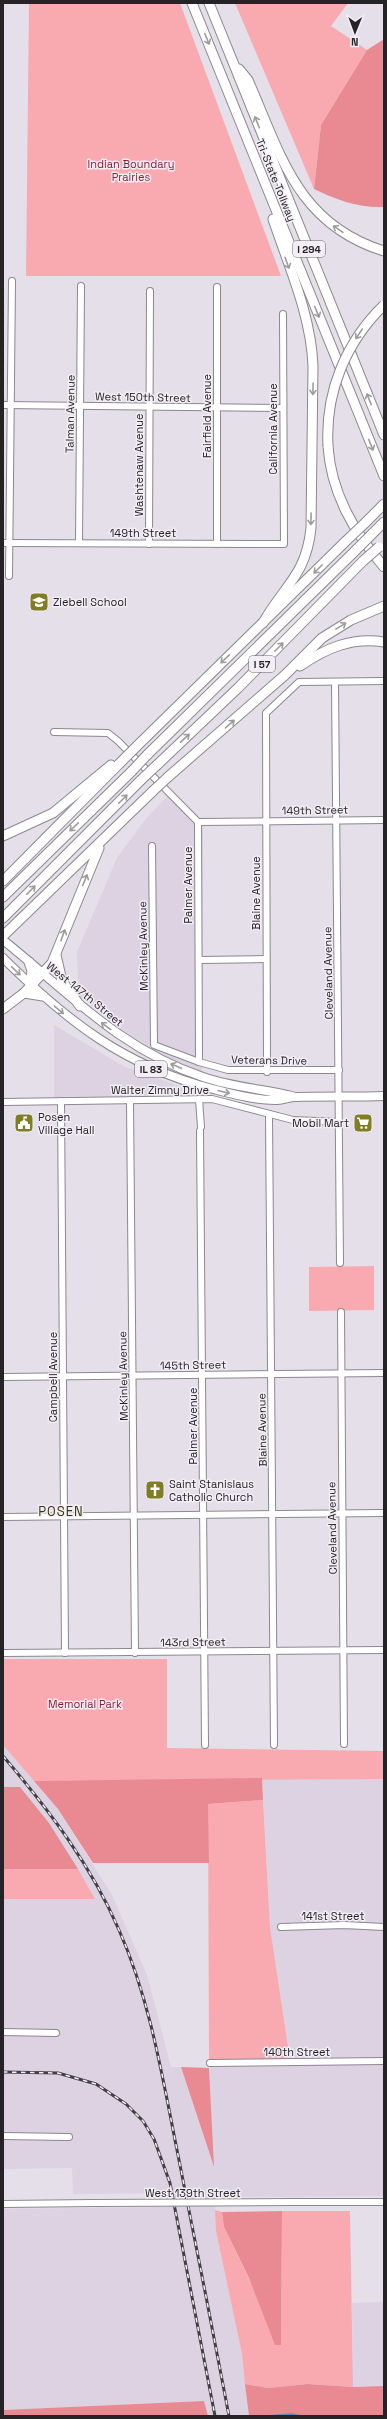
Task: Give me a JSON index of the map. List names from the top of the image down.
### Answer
{
  "streets": {
    "highway": ["Tri-State Tollway", "I 294", "I 57"],
    "main road": ["West 147th Street", "IL 83"],
    "street": [
      "West 150th Street",
      "Talman Avenue",
      "Fairfield Avenue",
      "California Avenue",
      "Washtenaw Avenue",
      "149th Street",
      "Palmer Avenue",
      "Blaine Avenue",
      "McKinley Avenue",
      "Cleveland Avenue",
      "Veterans Drive",
      "Walter Zimny Drive",
      "145th Street",
      "Campbell Avenue",
      "143rd Street",
      "141st Street",
      "140th Street",
      "West 139th Street"
    ]
  },
  "crossings": [
    ["West 150th Street", "Talman Avenue"],
    ["West 150th Street", "Fairfield Avenue"],
    ["West 150th Street", "California Avenue"],
    ["West 150th Street", "Washtenaw Avenue"],
    ["Talman Avenue", "149th Street"],
    ["Fairfield Avenue", "149th Street"],
    ["California Avenue", "149th Street"],
    ["Washtenaw Avenue", "149th Street"],
    ["149th Street", "Palmer Avenue"],
    ["149th Street", "Blaine Avenue"],
    ["149th Street", "Cleveland Avenue"],
    ["Palmer Avenue", "Veterans Drive"],
    ["Palmer Avenue", "Walter Zimny Drive"],
    ["Palmer Avenue", "145th Street"],
    ["Palmer Avenue", "143rd Street"],
    ["Blaine Avenue", "Cleveland Avenue"],
    ["Blaine Avenue", "Veterans Drive"],
    ["Blaine Avenue", "Walter Zimny Drive"],
    ["Blaine Avenue", "145th Street"],
    ["Blaine Avenue", "143rd Street"],
    ["McKinley Avenue", "Veterans Drive"],
    ["McKinley Avenue", "Walter Zimny Drive"],
    ["McKinley Avenue", "145th Street"],
    ["McKinley Avenue", "143rd Street"],
    ["Cleveland Avenue", "West 147th Street"],
    ["Cleveland Avenue", "Veterans Drive"],
    ["Cleveland Avenue", "Walter Zimny Drive"],
    ["Cleveland Avenue", "145th Street"],
    ["Cleveland Avenue", "143rd Street"],
    ["Walter Zimny Drive", "Campbell Avenue"],
    ["145th Street", "Campbell Avenue"],
    ["Campbell Avenue", "143rd Street"]
  ],
  "districts": ["POSEN"],
  "parks": ["Indian Boundary Prairies", "Memorial Park"],
  "places": {
    "school or university": ["Ziebell School"],
    "public building": ["Posen Village Hall"],
    "supermarket": ["Mobil Mart"],
    "church": ["Saint Stanislaus Catholic Church"]
  },
  "north": "bottom"
}
